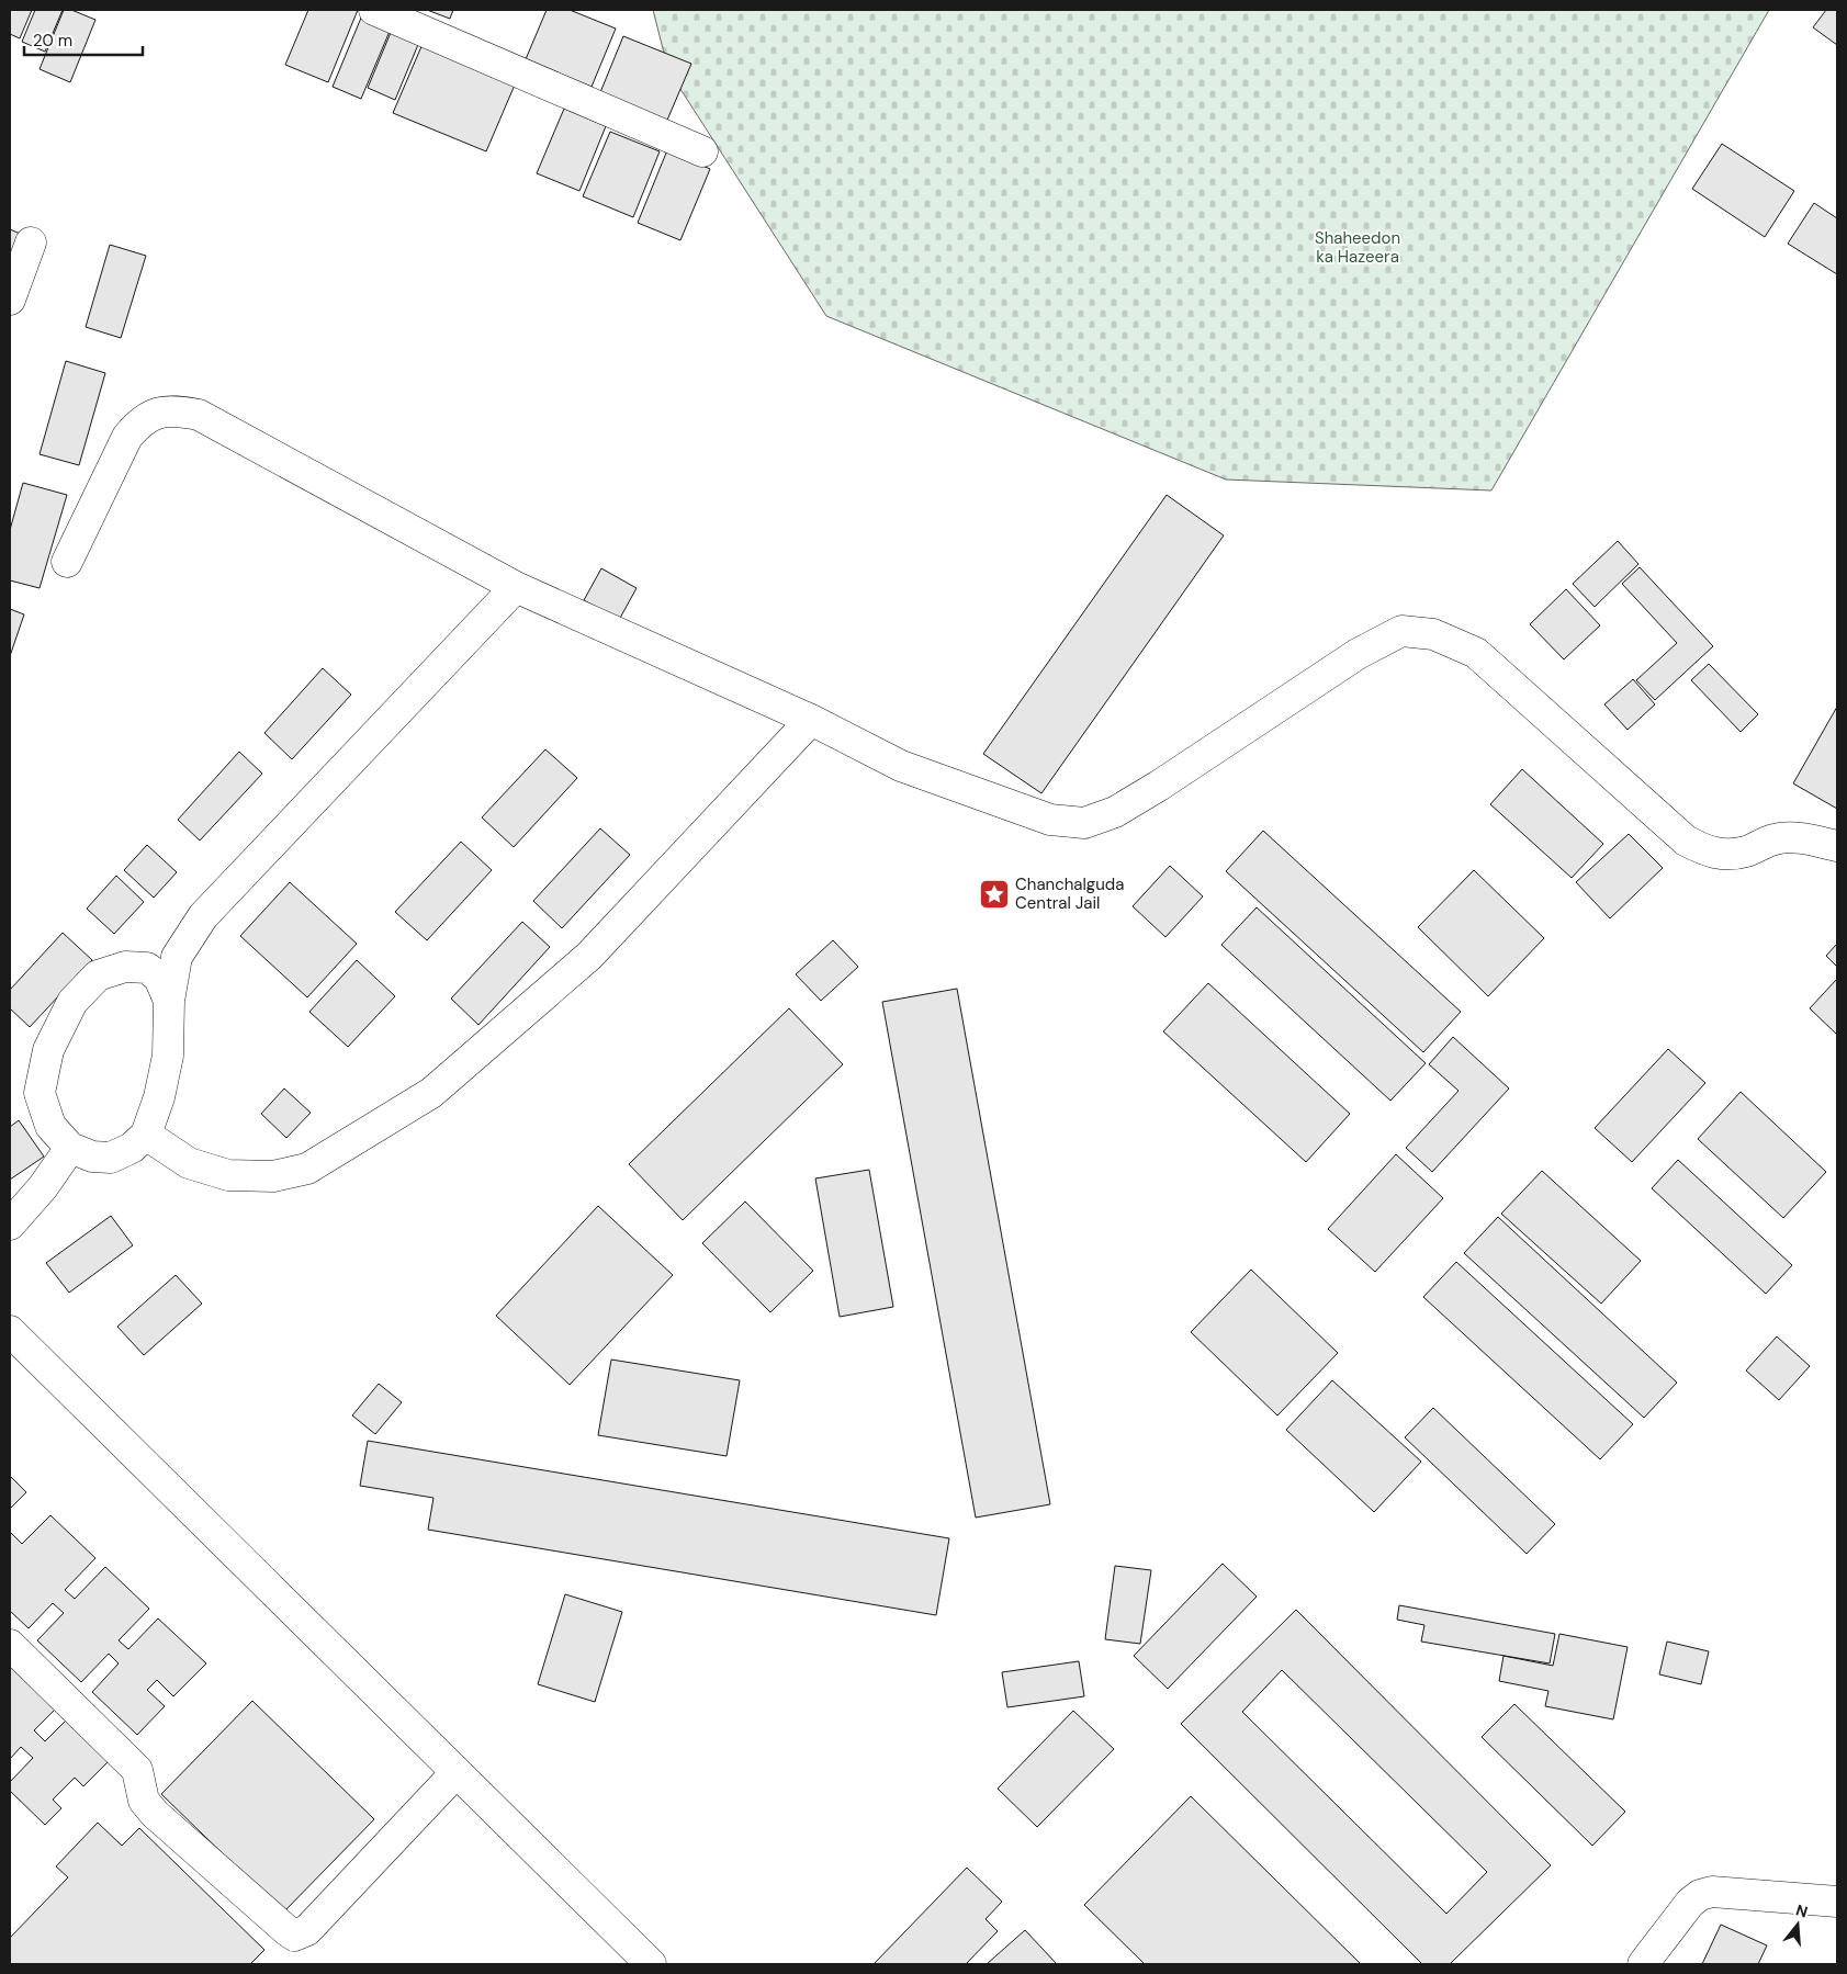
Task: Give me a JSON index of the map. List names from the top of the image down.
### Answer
{
  "parks": ["Shaheedon ka Hazeera"],
  "places": {
    "place": ["Chanchalguda Central Jail"]
  },
  "scale_bar": "20 m",
  "north": "top"
}
